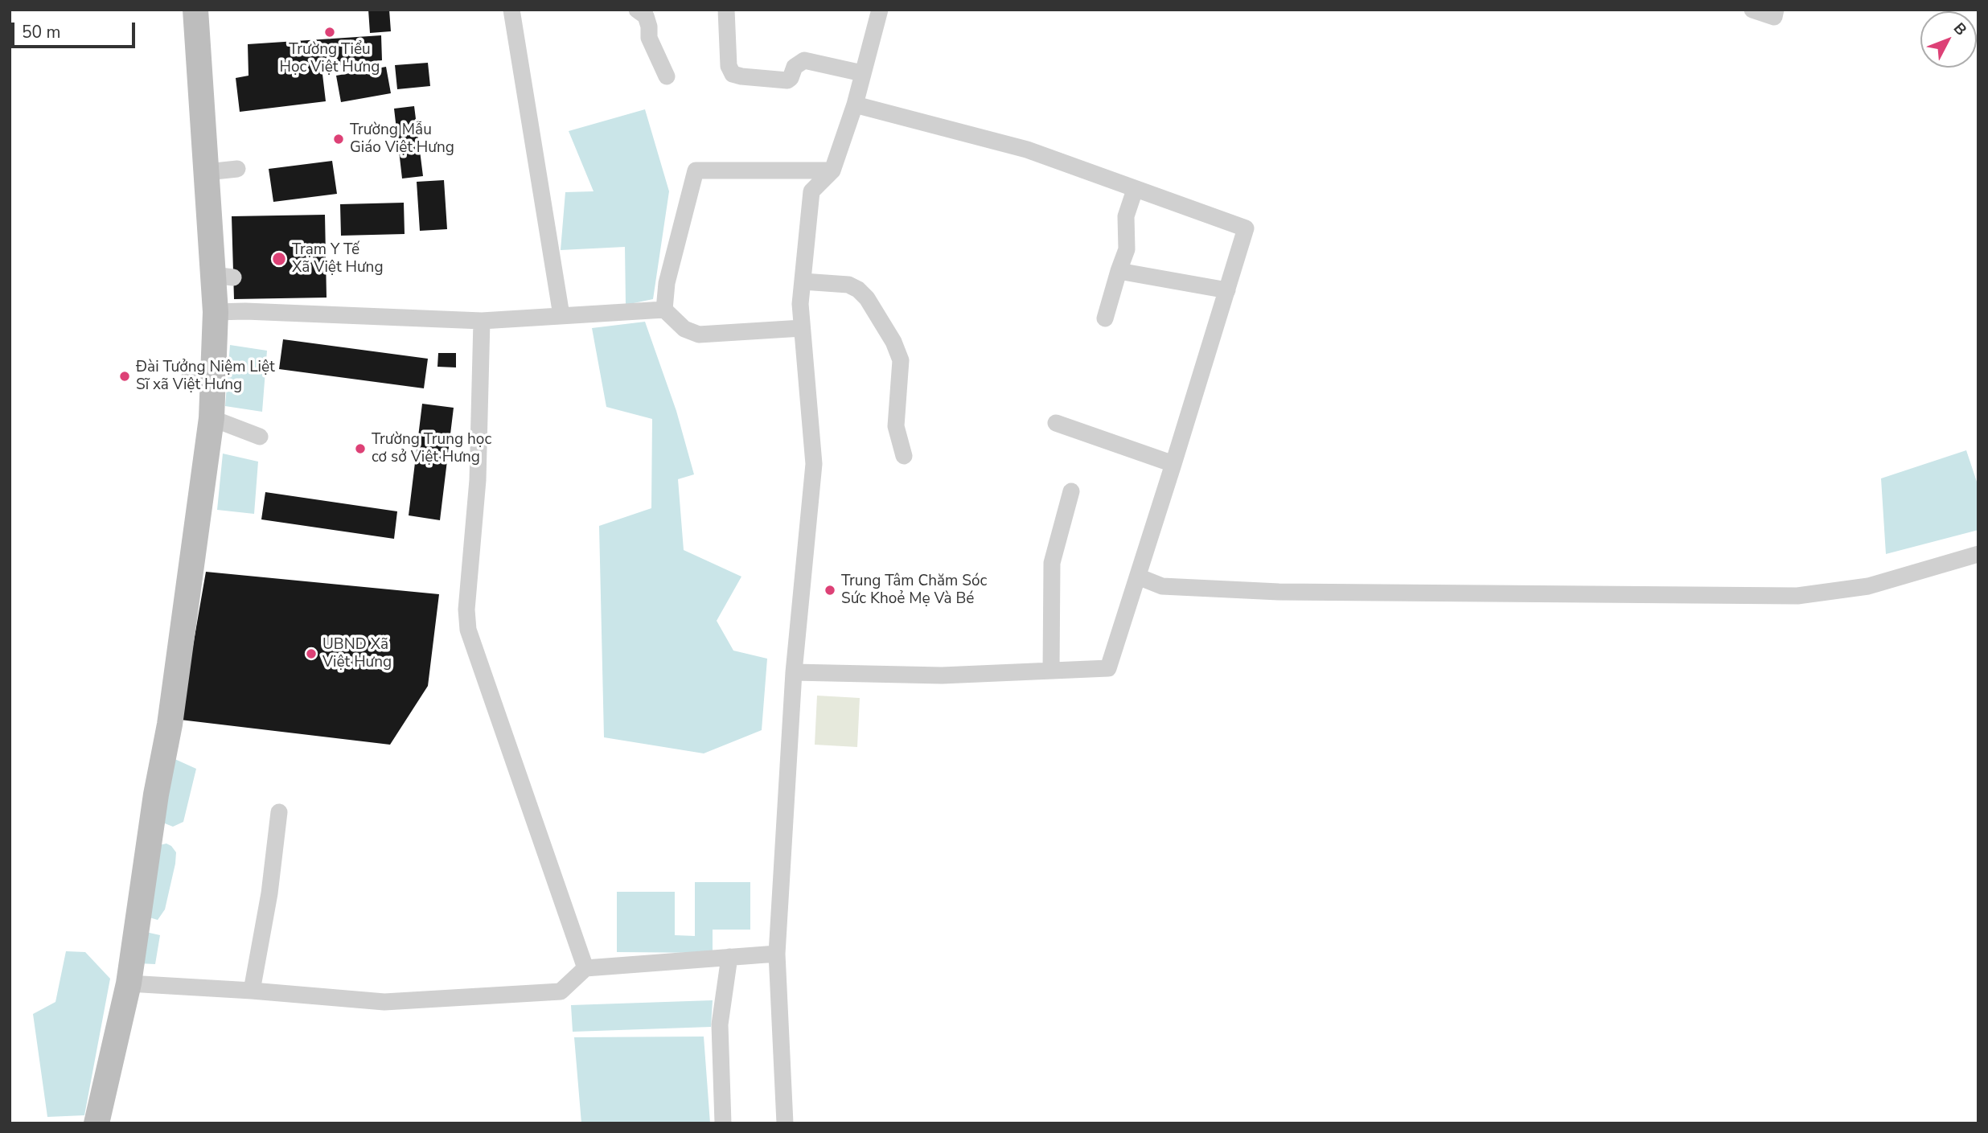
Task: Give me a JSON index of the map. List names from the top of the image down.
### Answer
{
  "places": [
    "Trường Tiểu Học Việt Hưng",
    "Trường Mẫu Giáo Việt Hưng",
    "Trạm Y Tế Xã Việt Hưng",
    "Đài Tưởng Niệm Liệt Sĩ xã Việt Hưng",
    "Trường Trung học cơ sở Việt Hưng",
    "Trung Tâm Chăm Sóc Sức Khoẻ Mẹ Và Bé",
    "UBND Xã Việt Hưng"
  ],
  "scale_bar": "50 m",
  "north": "top right"
}
